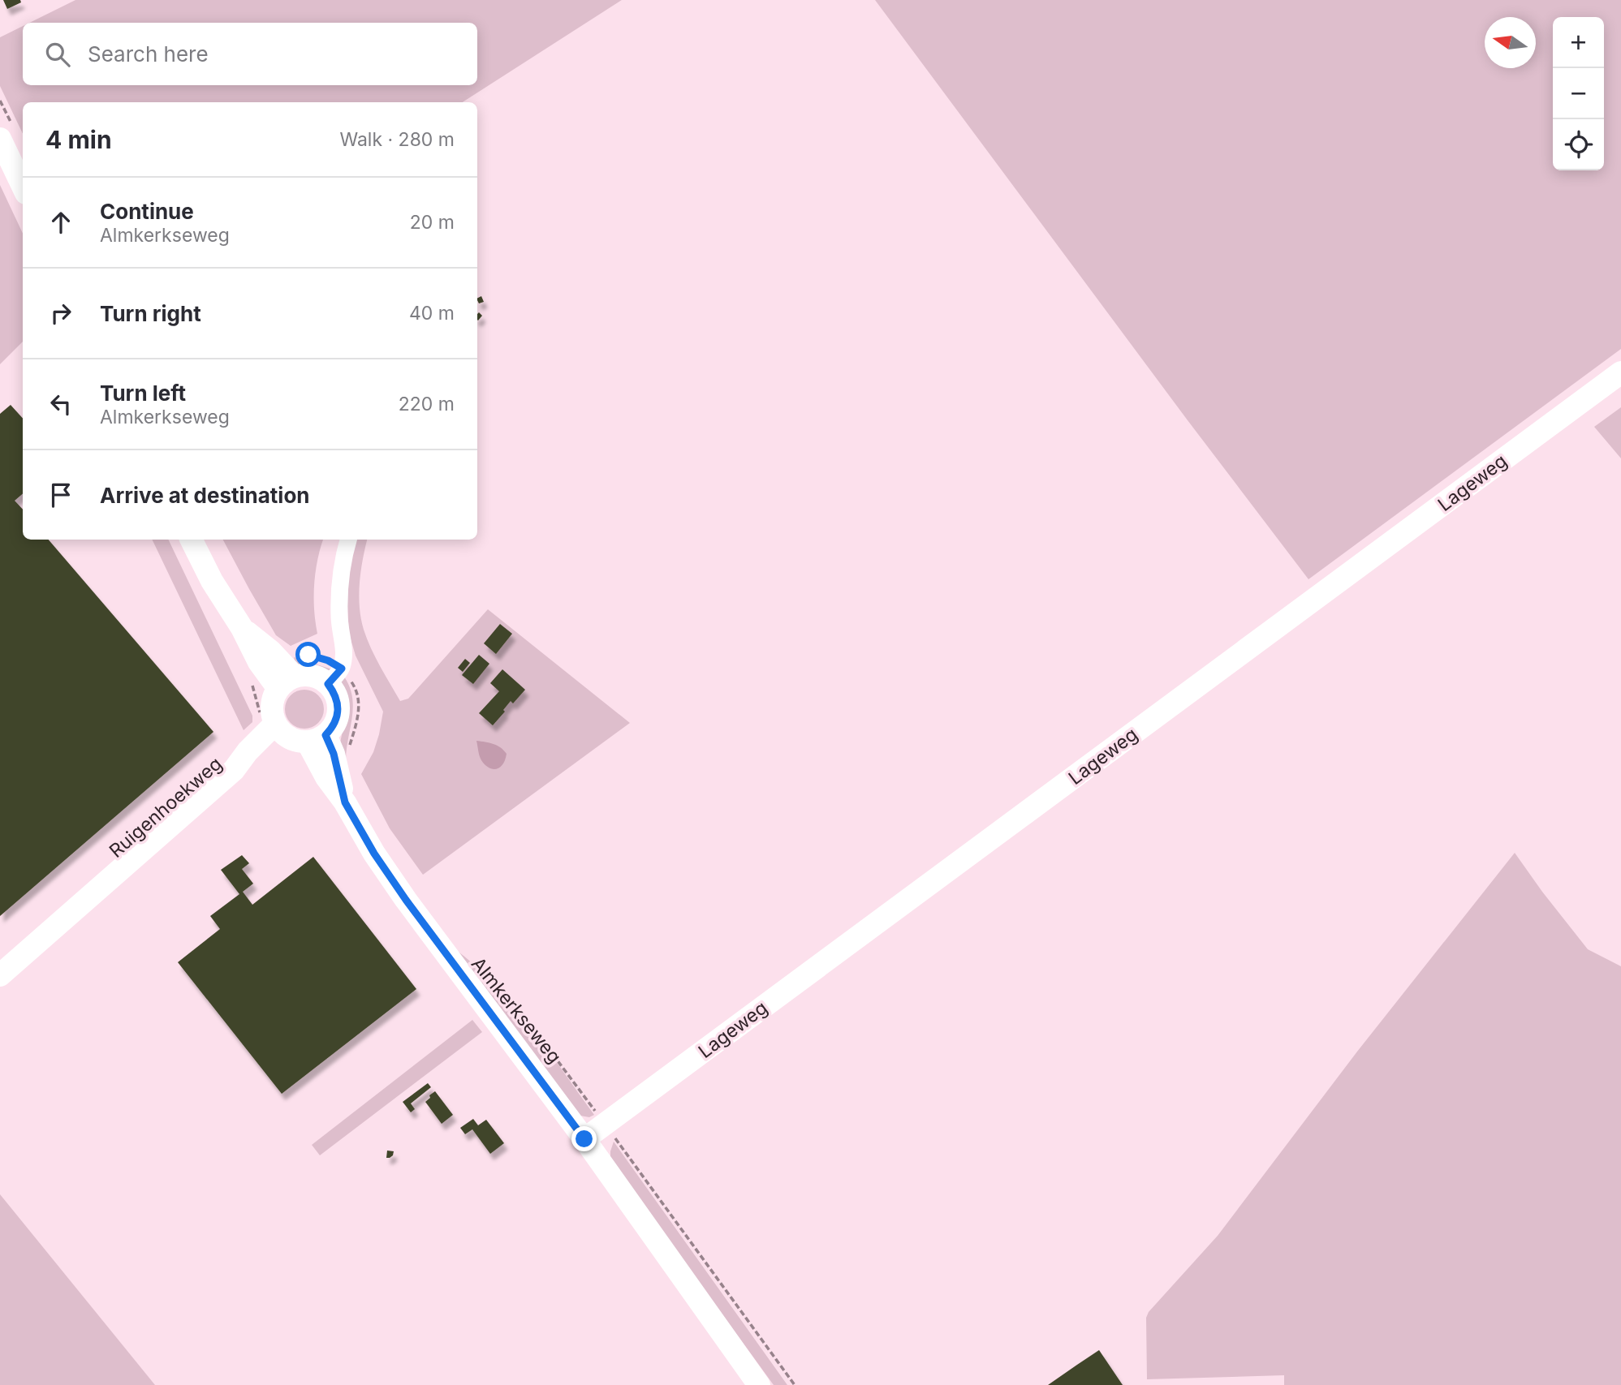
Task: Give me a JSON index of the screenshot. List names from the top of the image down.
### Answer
{
  "streets": {
    "street": ["Lageweg", "Ruigenhoekweg", "Almkerkseweg"]
  },
  "crossings": [
    ["Lageweg", "Almkerkseweg"],
    ["Ruigenhoekweg", "Almkerkseweg"]
  ],
  "north": "left",
  "page": {
    "map_buttons": ["+", "−"],
    "search": "Search here",
    "heading": ["4 min", "Walk · 280 m"],
    "list": [
      ["Continue", "Almkerkseweg", "20 m"],
      ["Turn right", "40 m"],
      ["Turn left", "Almkerkseweg", "220 m"],
      "Arrive at destination"
    ]
  }
}
